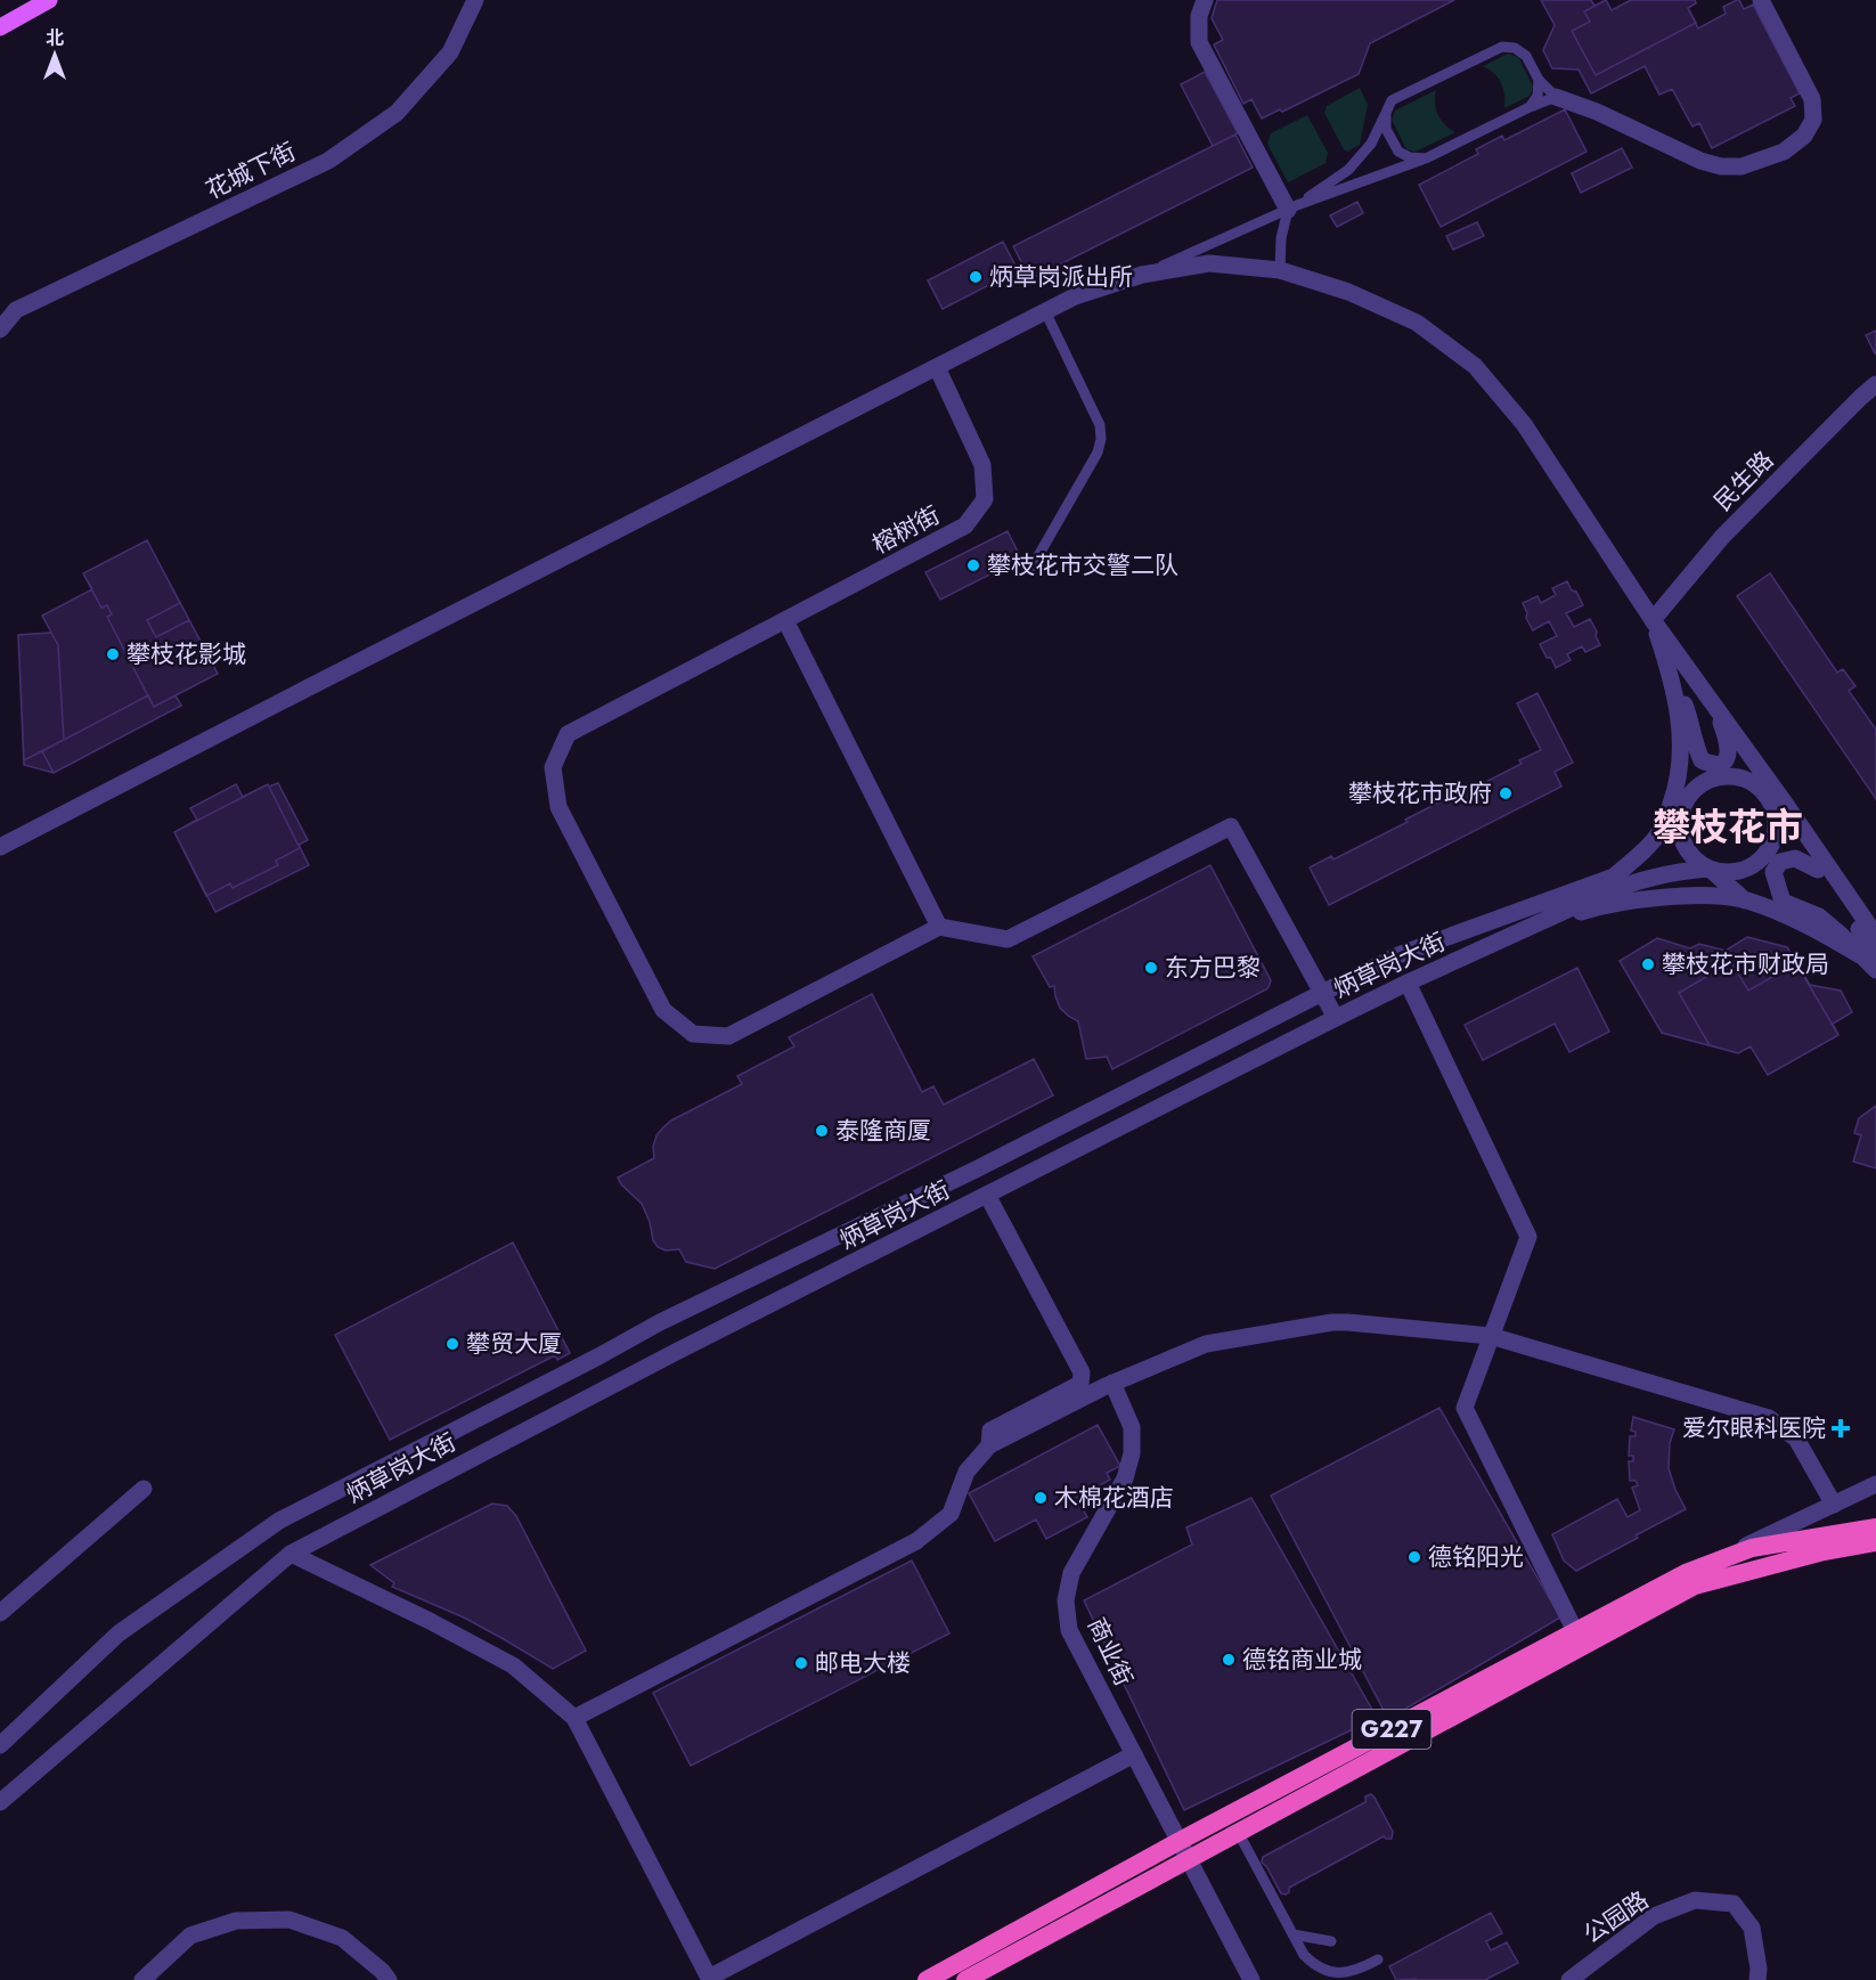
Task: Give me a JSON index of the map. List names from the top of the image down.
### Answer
{
  "streets": {
    "highway": ["G227"],
    "street": [
      "花城下街",
      "民生路",
      "榕树街",
      "炳草岗大街",
      "商业街",
      "公园路"
    ]
  },
  "crossings": [
    ["商业街", "G227"]
  ],
  "districts": ["攀枝花市"],
  "places": {
    "other": [
      "炳草岗派出所",
      "攀枝花市交警二队",
      "攀枝花影城",
      "攀枝花市政府",
      "攀枝花市财政局",
      "东方巴黎",
      "泰隆商厦",
      "攀贸大厦",
      "木棉花酒店",
      "德铭阳光",
      "德铭商业城",
      "邮电大楼"
    ],
    "health": ["爱尔眼科医院"]
  },
  "north": "top"
}
